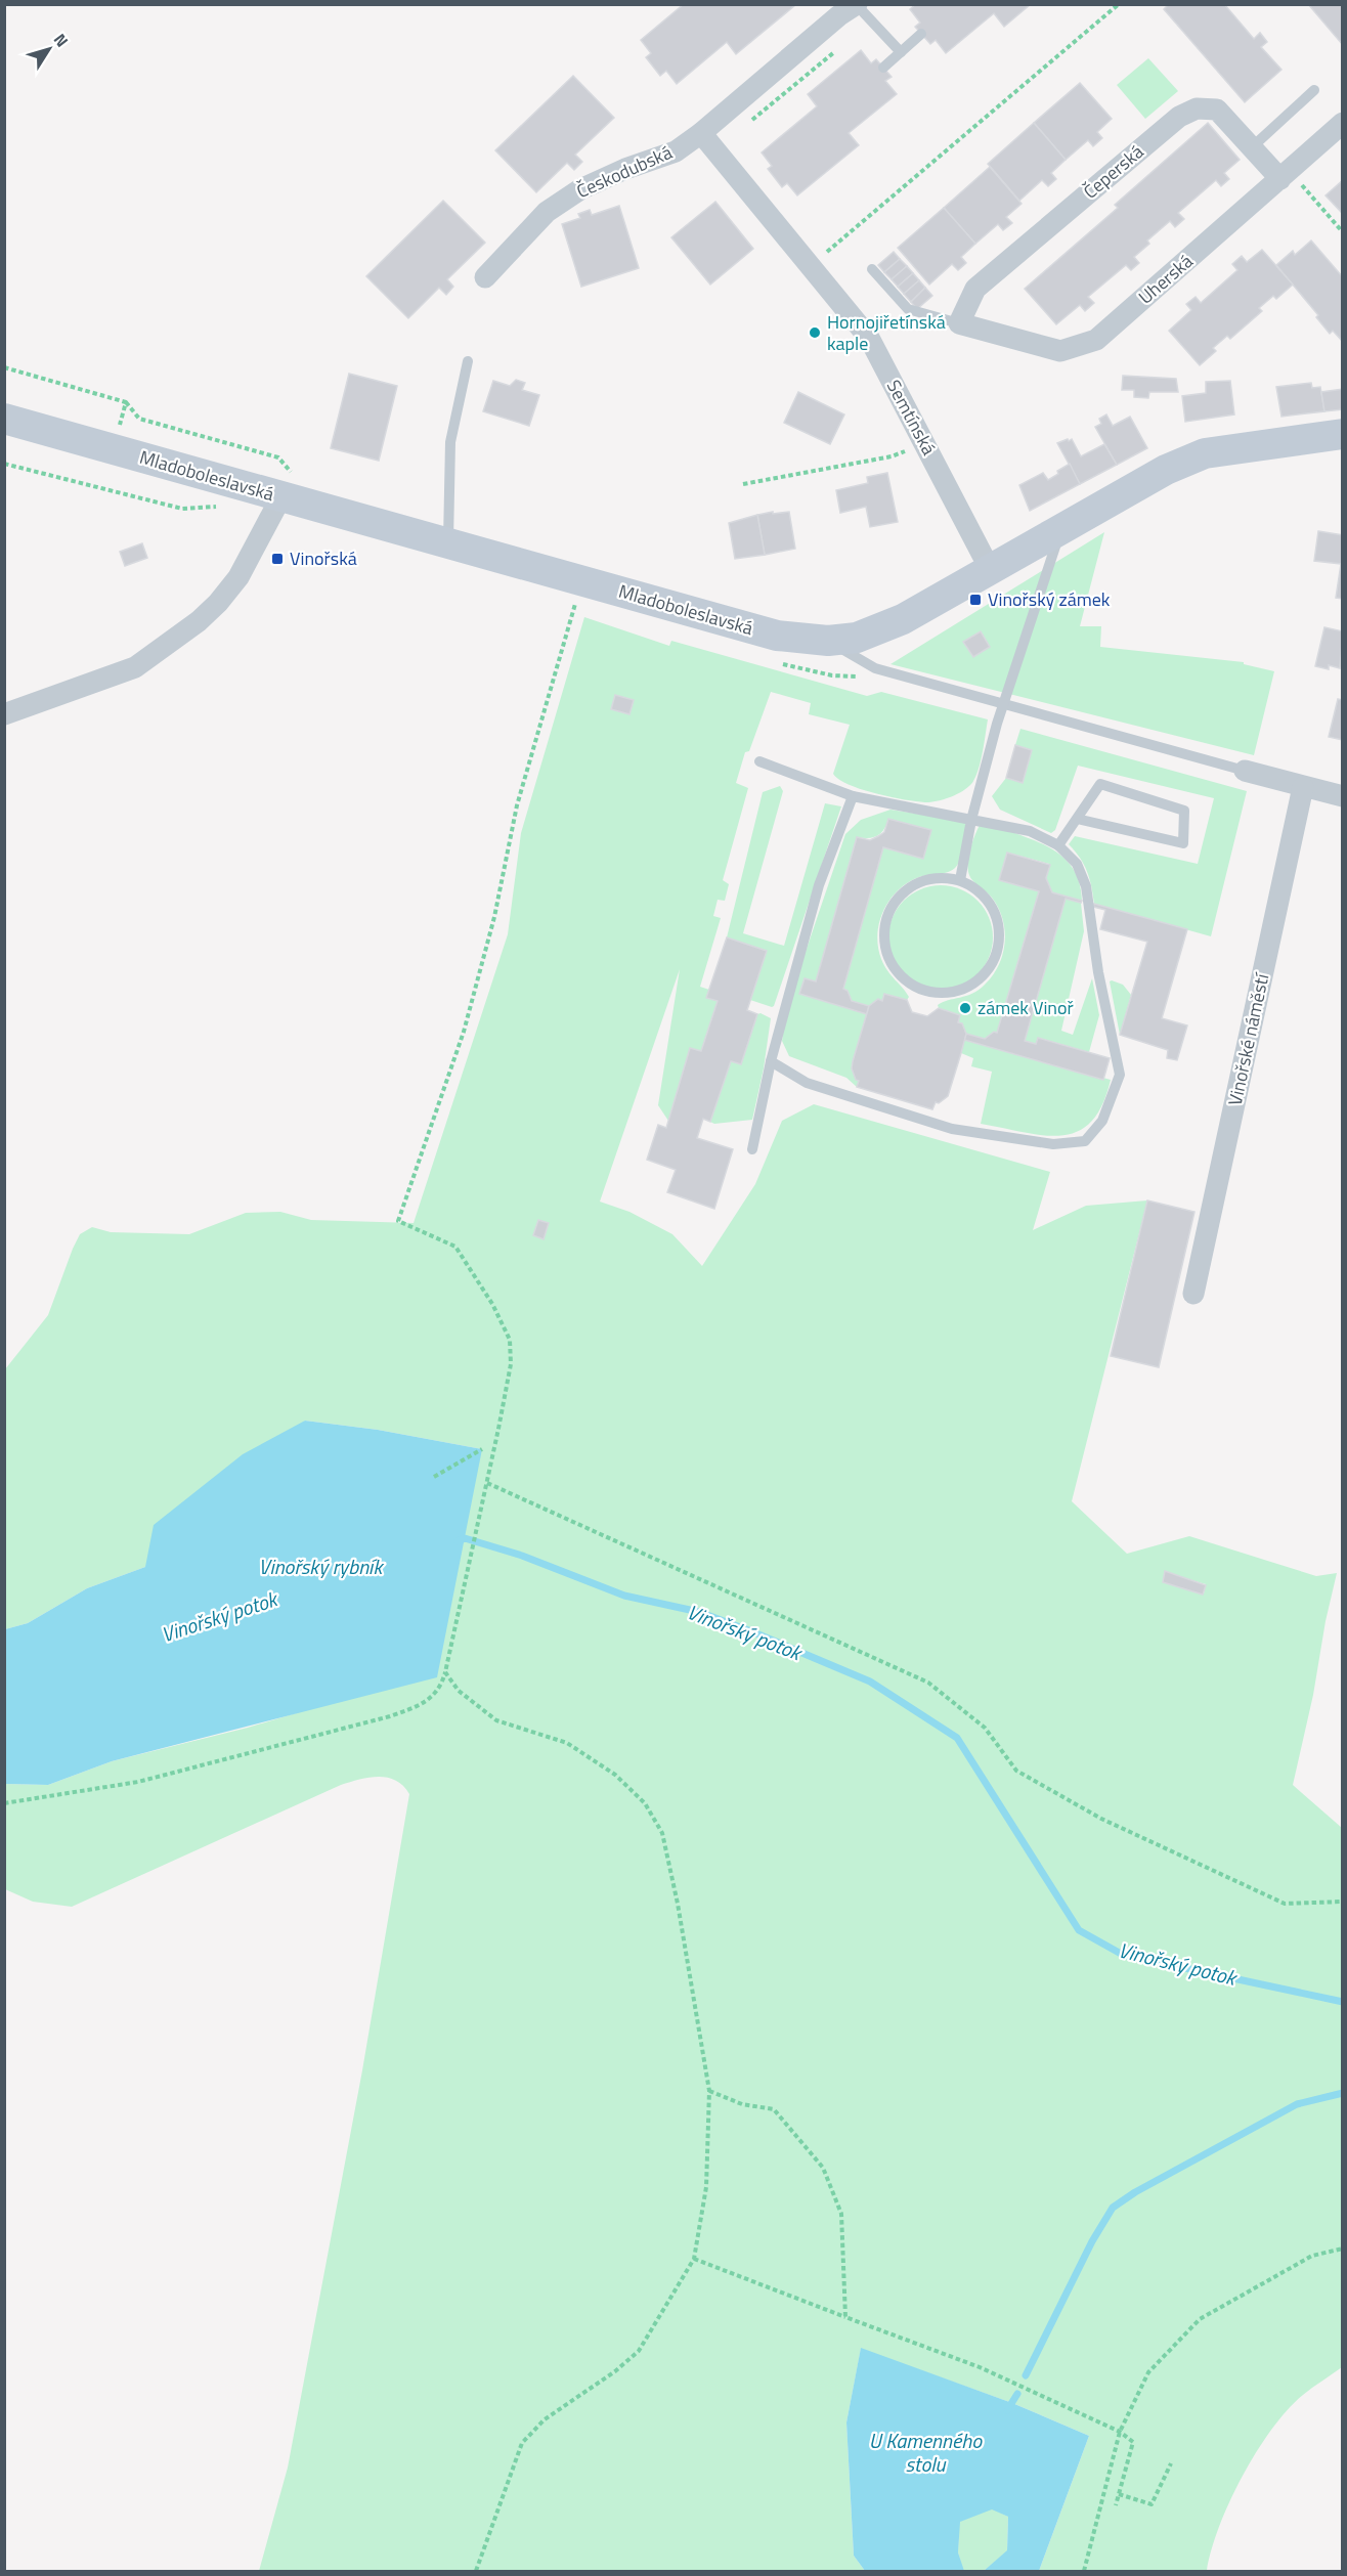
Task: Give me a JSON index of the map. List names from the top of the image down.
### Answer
{
  "streets": {
    "main road": ["Mladoboleslavská"],
    "street": [
      "Českodubská",
      "Čeperská",
      "Uherská",
      "Semtínská",
      "Vinořské náměstí"
    ]
  },
  "crossings": [
    ["Českodubská", "Semtínská"],
    ["Čeperská", "Uherská"],
    ["Semtínská", "Mladoboleslavská"]
  ],
  "water": ["Vinořský rybník", "Vinořský potok", "U Kamenného stolu"],
  "places": {
    "other": ["Hornojiřetínská kaple", "zámek Vinoř"],
    "transit": ["Vinořská", "Vinořský zámek"]
  },
  "north": "top right"
}
